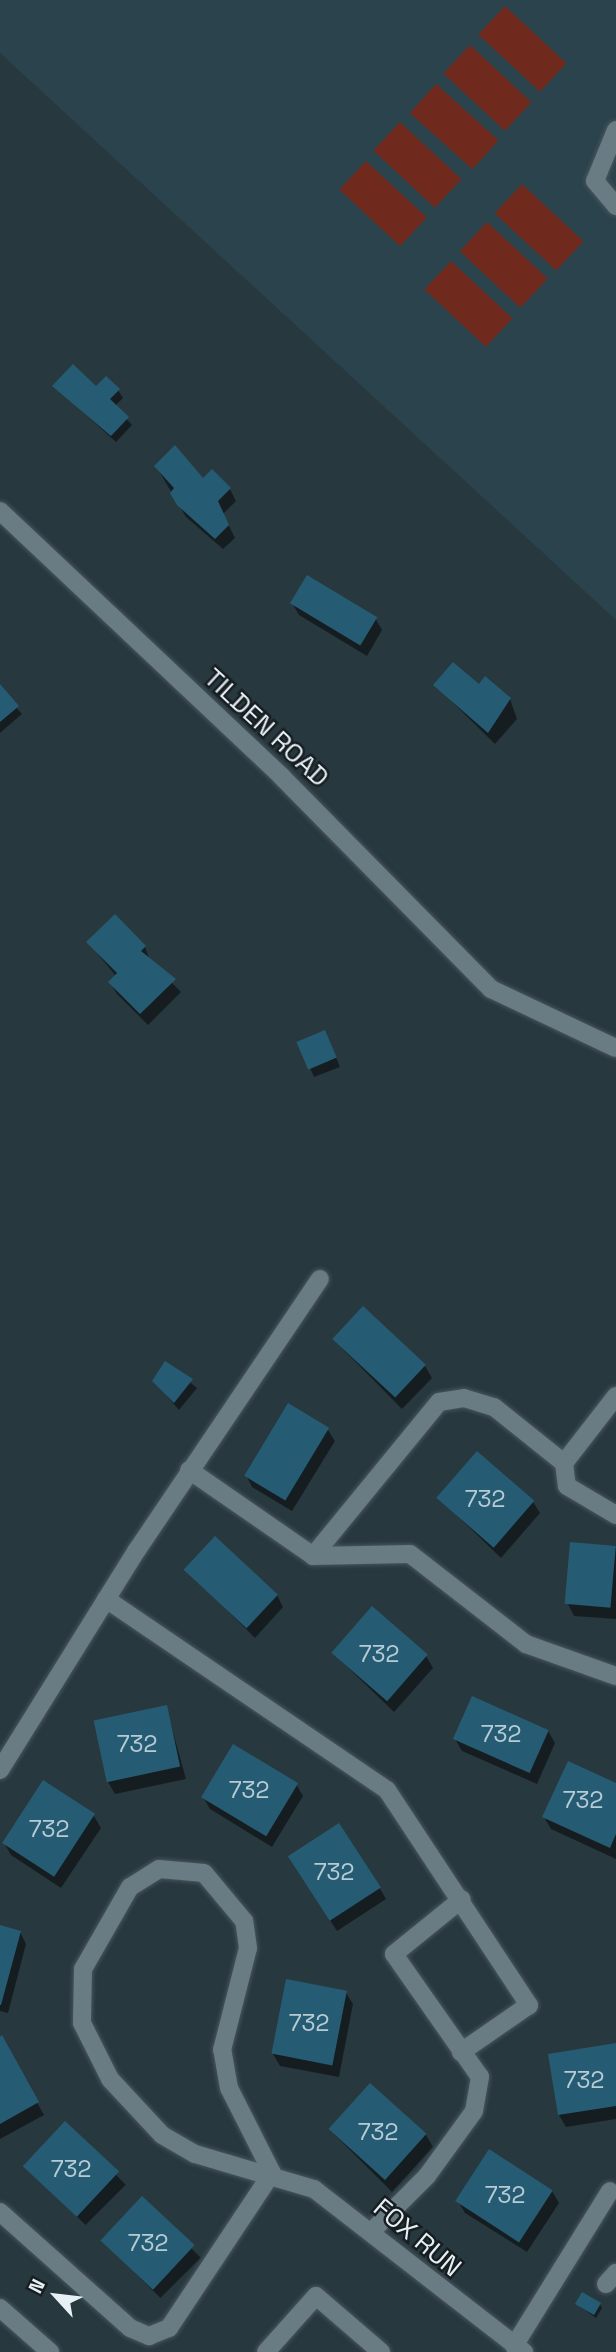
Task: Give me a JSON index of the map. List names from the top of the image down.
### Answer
{
  "streets": {
    "street": ["TILDEN ROAD", "FOX RUN"]
  },
  "house_numbers": [
    "732",
    "732",
    "732",
    "732",
    "732",
    "732",
    "732",
    "732",
    "732",
    "732",
    "732",
    "732",
    "732",
    "732"
  ],
  "north": "top left"
}
